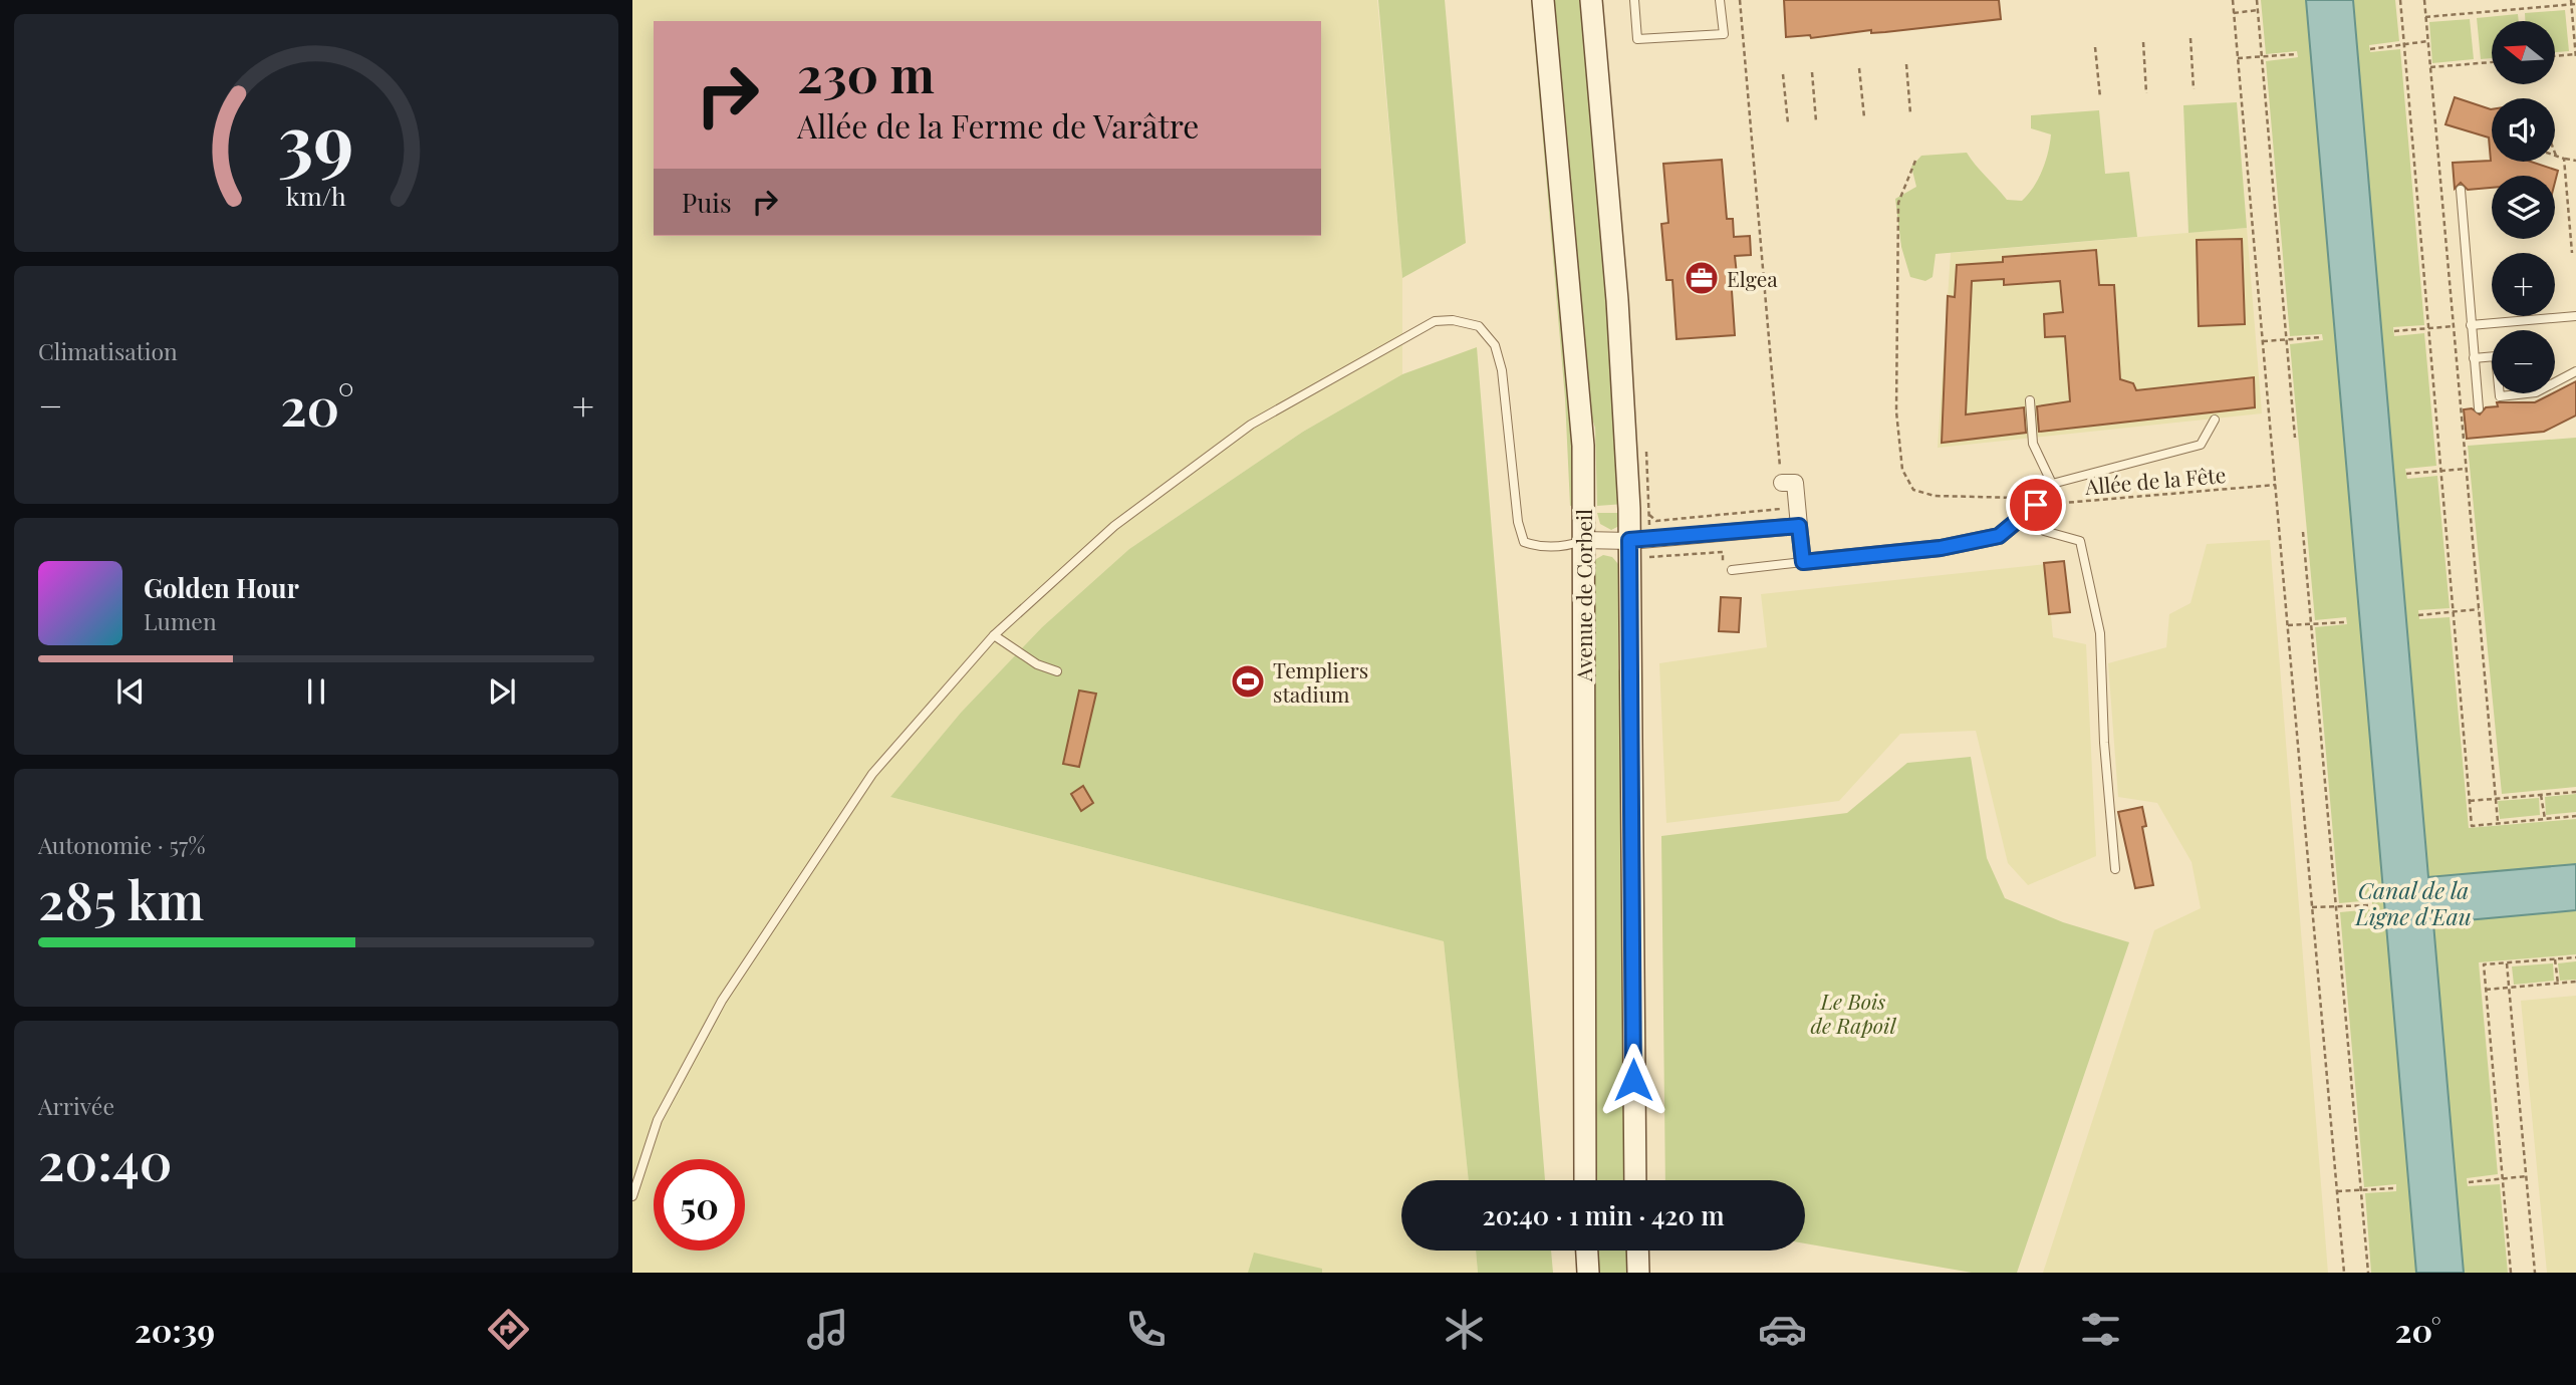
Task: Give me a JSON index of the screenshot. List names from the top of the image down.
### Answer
{
  "streets": {
    "main road": ["Avenue de Corbeil"],
    "path": ["Allée de la Fête"]
  },
  "water": ["Canal de la Ligne d'Eau"],
  "parks": ["Le Bois de Rapoil"],
  "places": {
    "office": ["Elgea"],
    "sports": ["Templiers stadium"]
  },
  "north": "left",
  "page": {
    "map_buttons": ["+", "−"],
    "turn": ["230 m", "Allée de la Ferme de Varâtre"],
    "then": "Puis",
    "tile": [
      "Climatisation",
      ["Autonomie · 57%", "285 km"],
      ["Arrivée", "20:40"]
    ],
    "heat": ["−", "20°", "+"],
    "song": ["Golden Hour", "Lumen"],
    "limit": "50",
    "trip": "20:40 · 1 min · 420 m",
    "tabs": ["20:39", "20°"],
    "gauge": ["39", "km/h"]
  }
}
